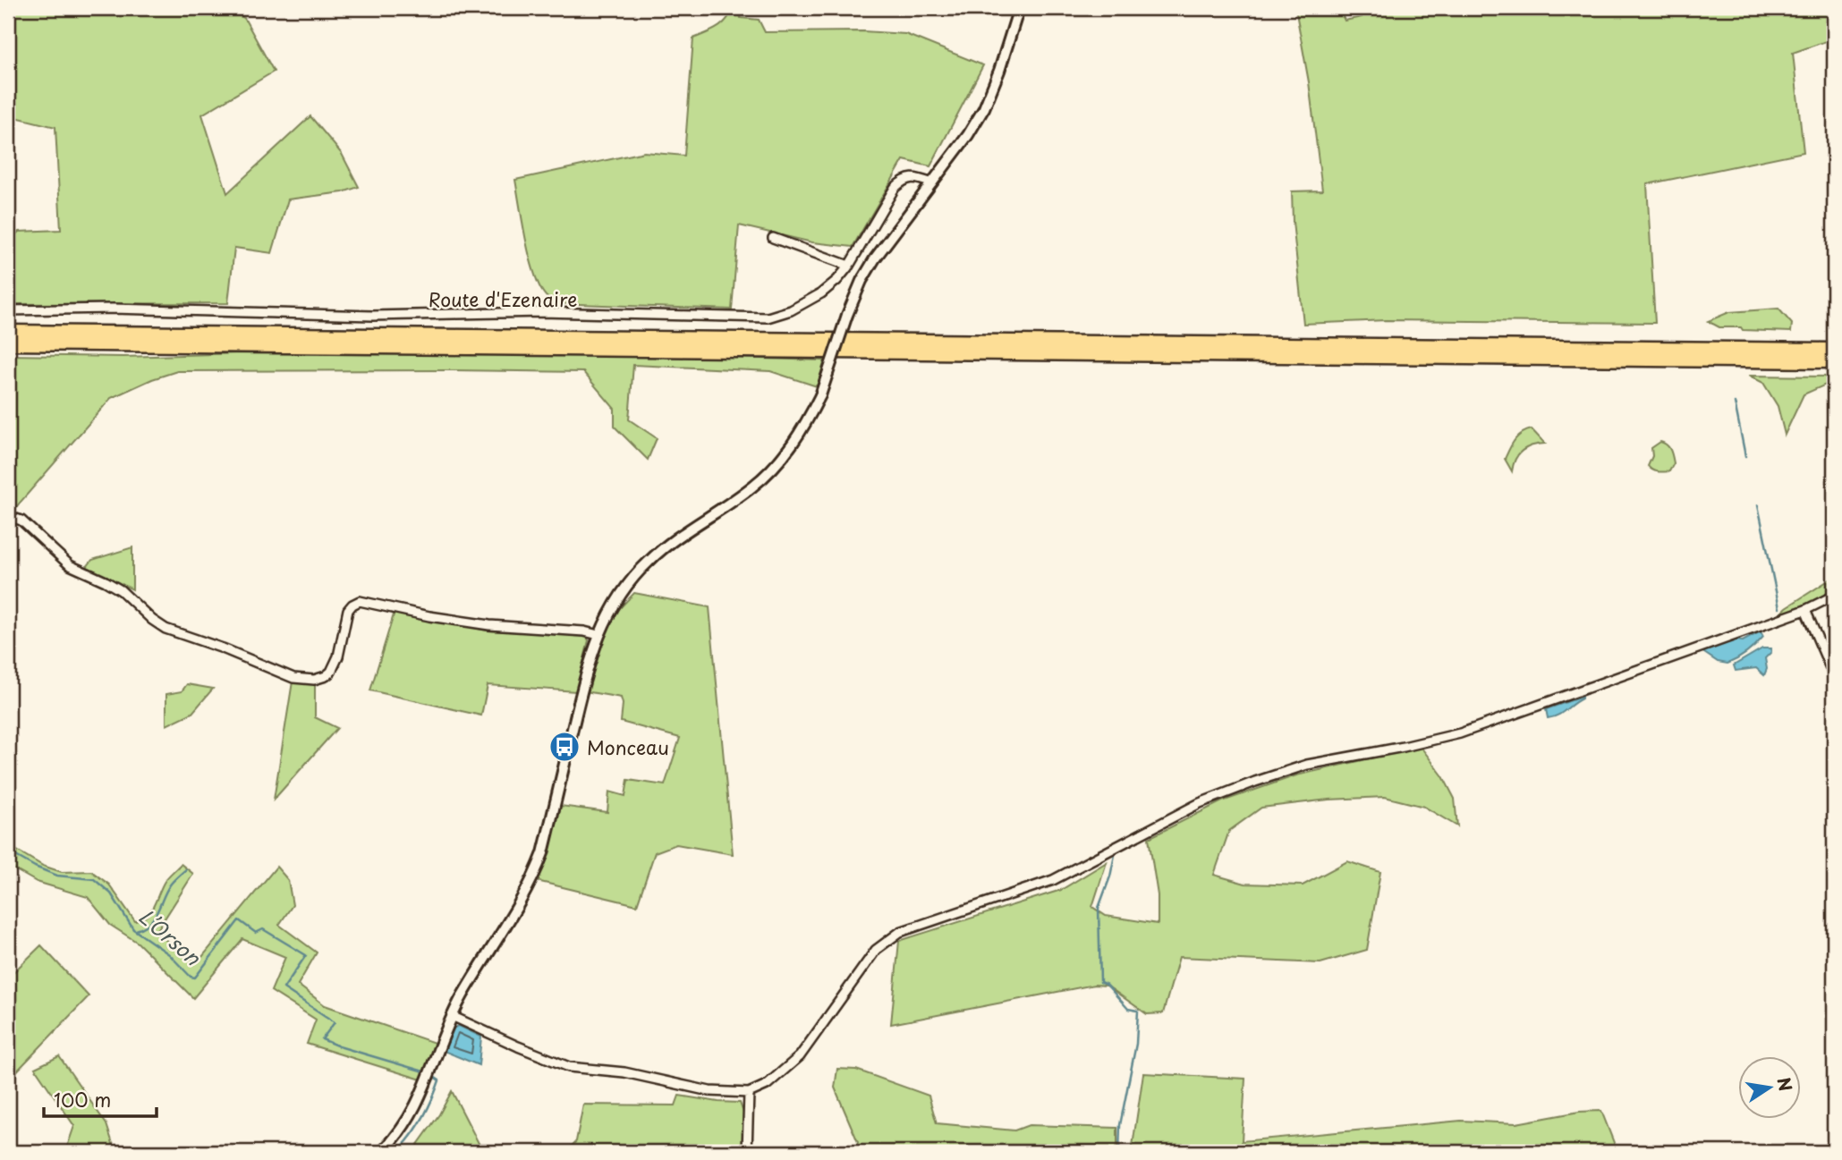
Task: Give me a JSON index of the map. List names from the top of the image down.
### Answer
{
  "streets": {
    "street": ["Route d'Ezenaire"]
  },
  "water": ["L’Orson"],
  "places": {
    "bus stop": ["Monceau"]
  },
  "scale_bar": "100 m",
  "north": "right"
}
